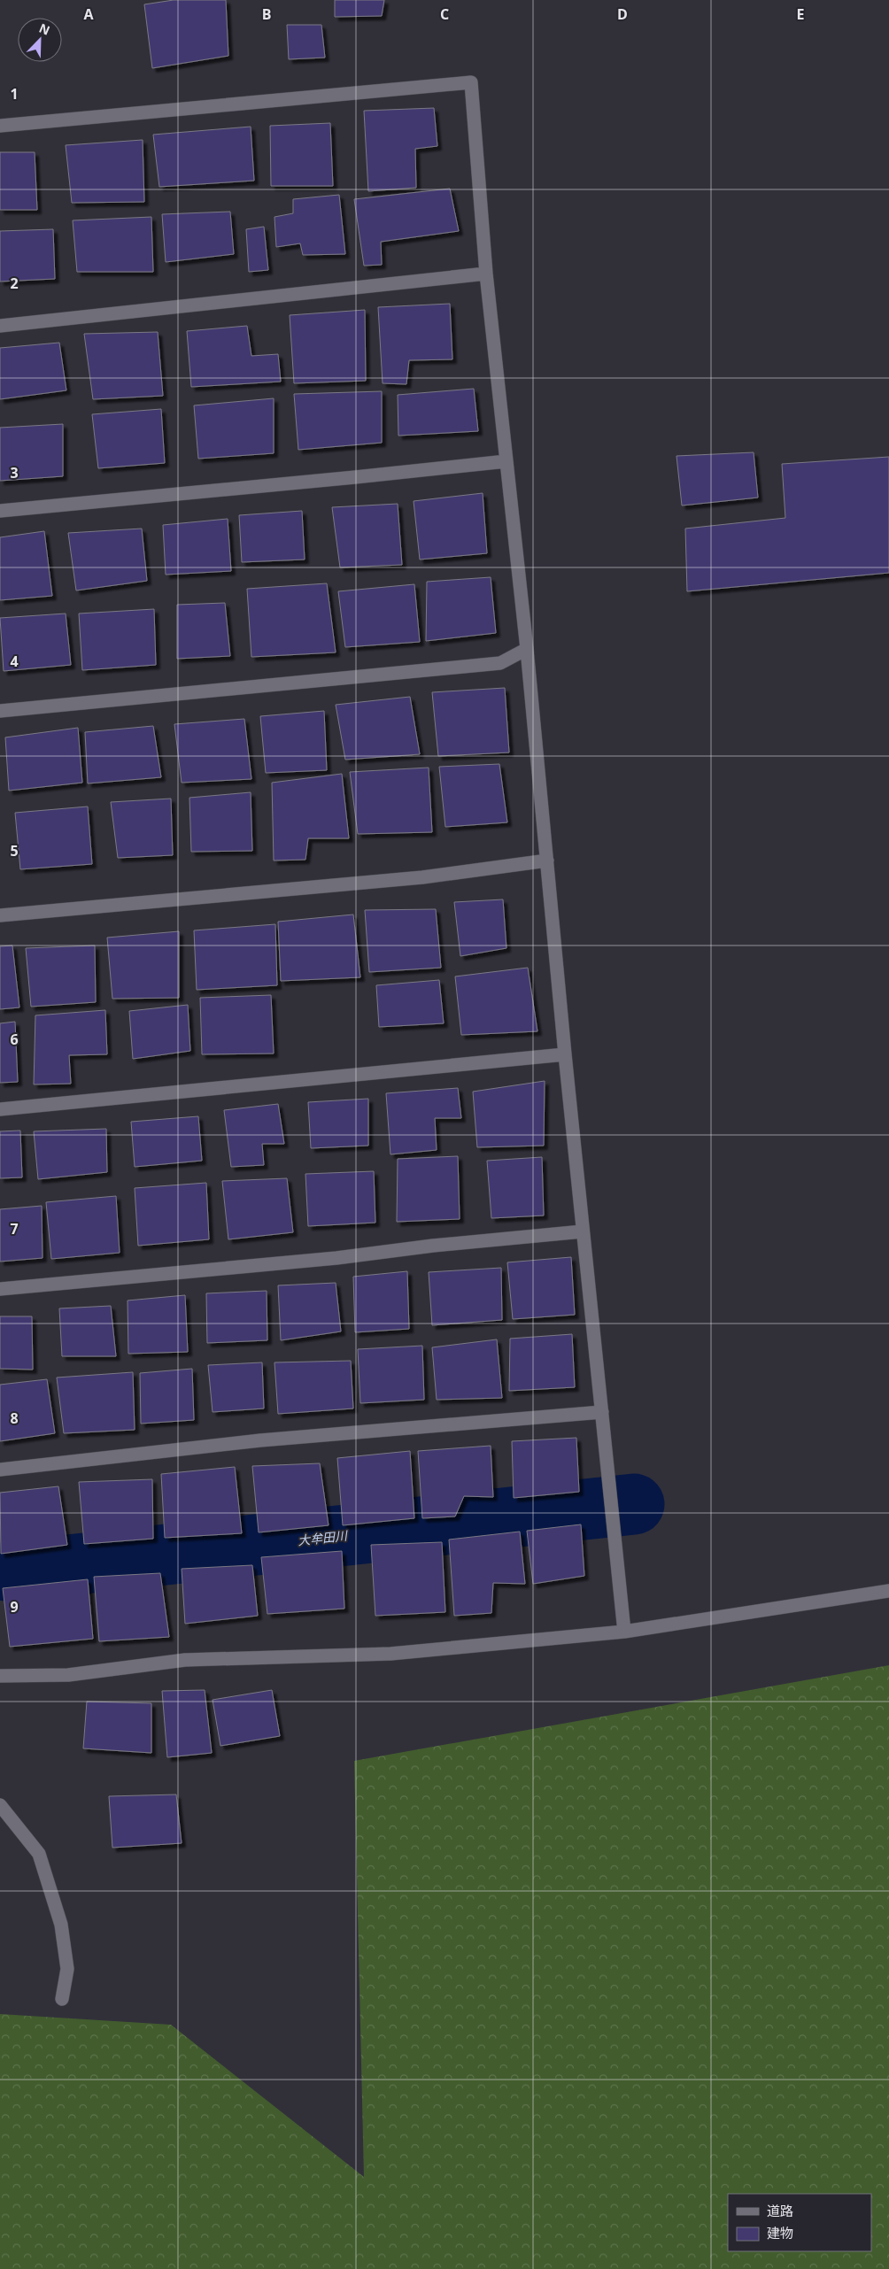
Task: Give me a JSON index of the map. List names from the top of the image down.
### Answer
{
  "water": ["大牟田川"],
  "legend": ["道路", "建物"],
  "north": "top right",
  "grid": {
    "columns": [
      "A",
      "B",
      "C",
      "D",
      "E"
    ],
    "rows": [
      "1",
      "2",
      "3",
      "4",
      "5",
      "6",
      "7",
      "8",
      "9"
    ]
  }
}
